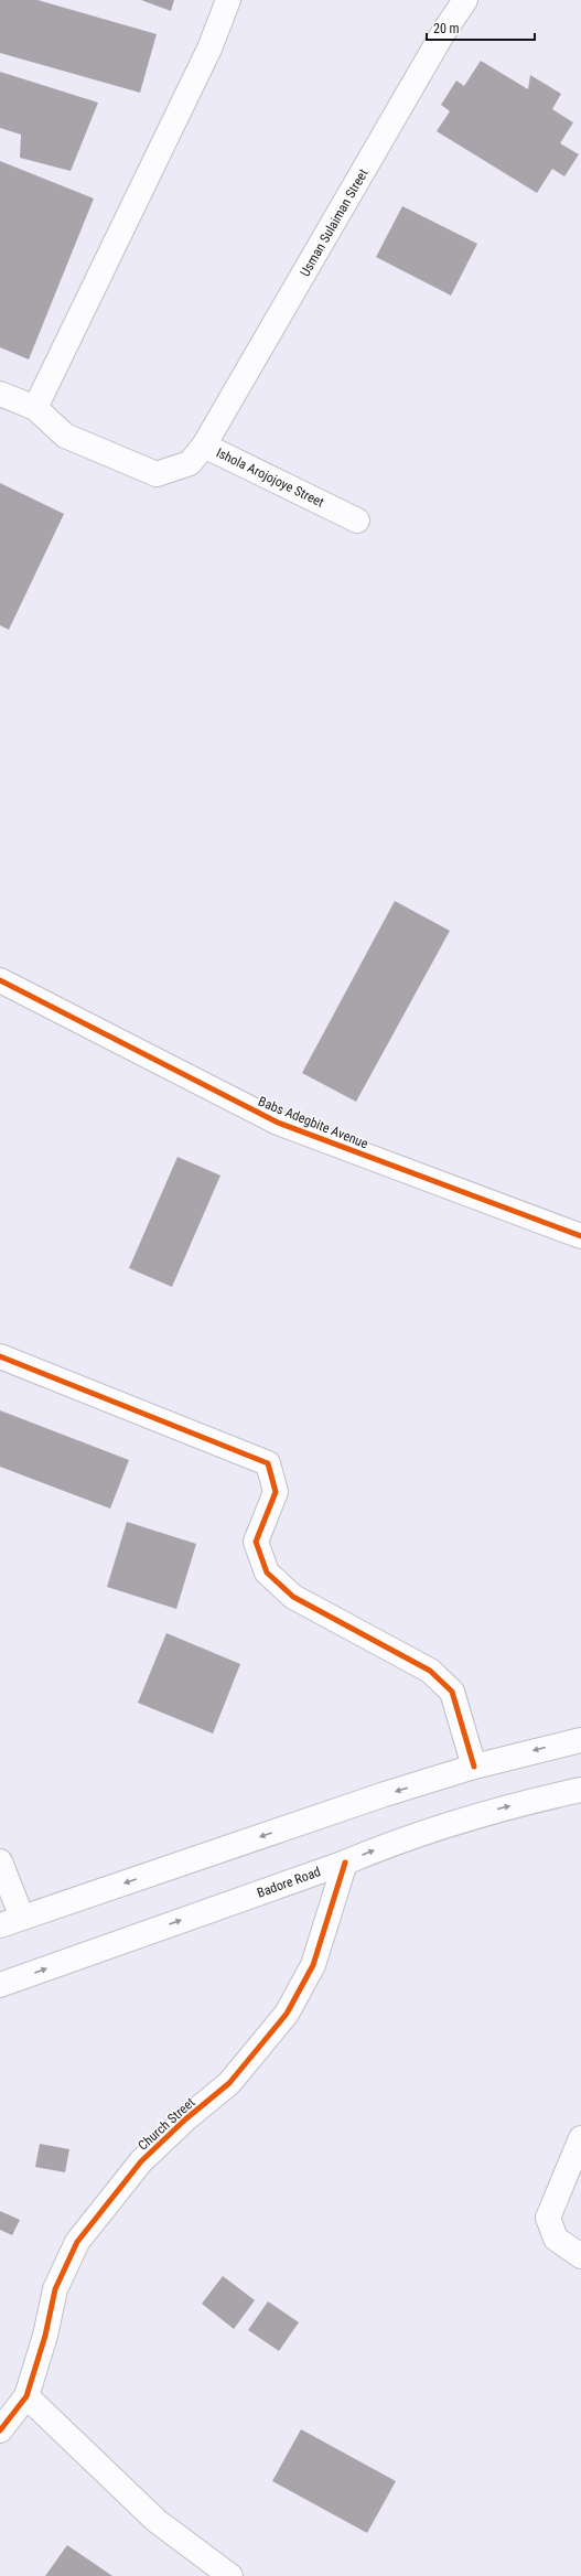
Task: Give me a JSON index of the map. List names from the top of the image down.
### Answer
{
  "streets": {
    "street": [
      "Usman Sulaiman Street",
      "Ishola Arojojoye Street",
      "Babs Adegbite Avenue",
      "Badore Road",
      "Church Street"
    ]
  },
  "crossings": [
    ["Usman Sulaiman Street", "Ishola Arojojoye Street"],
    ["Badore Road", "Church Street"]
  ],
  "scale_bar": "20 m"
}
